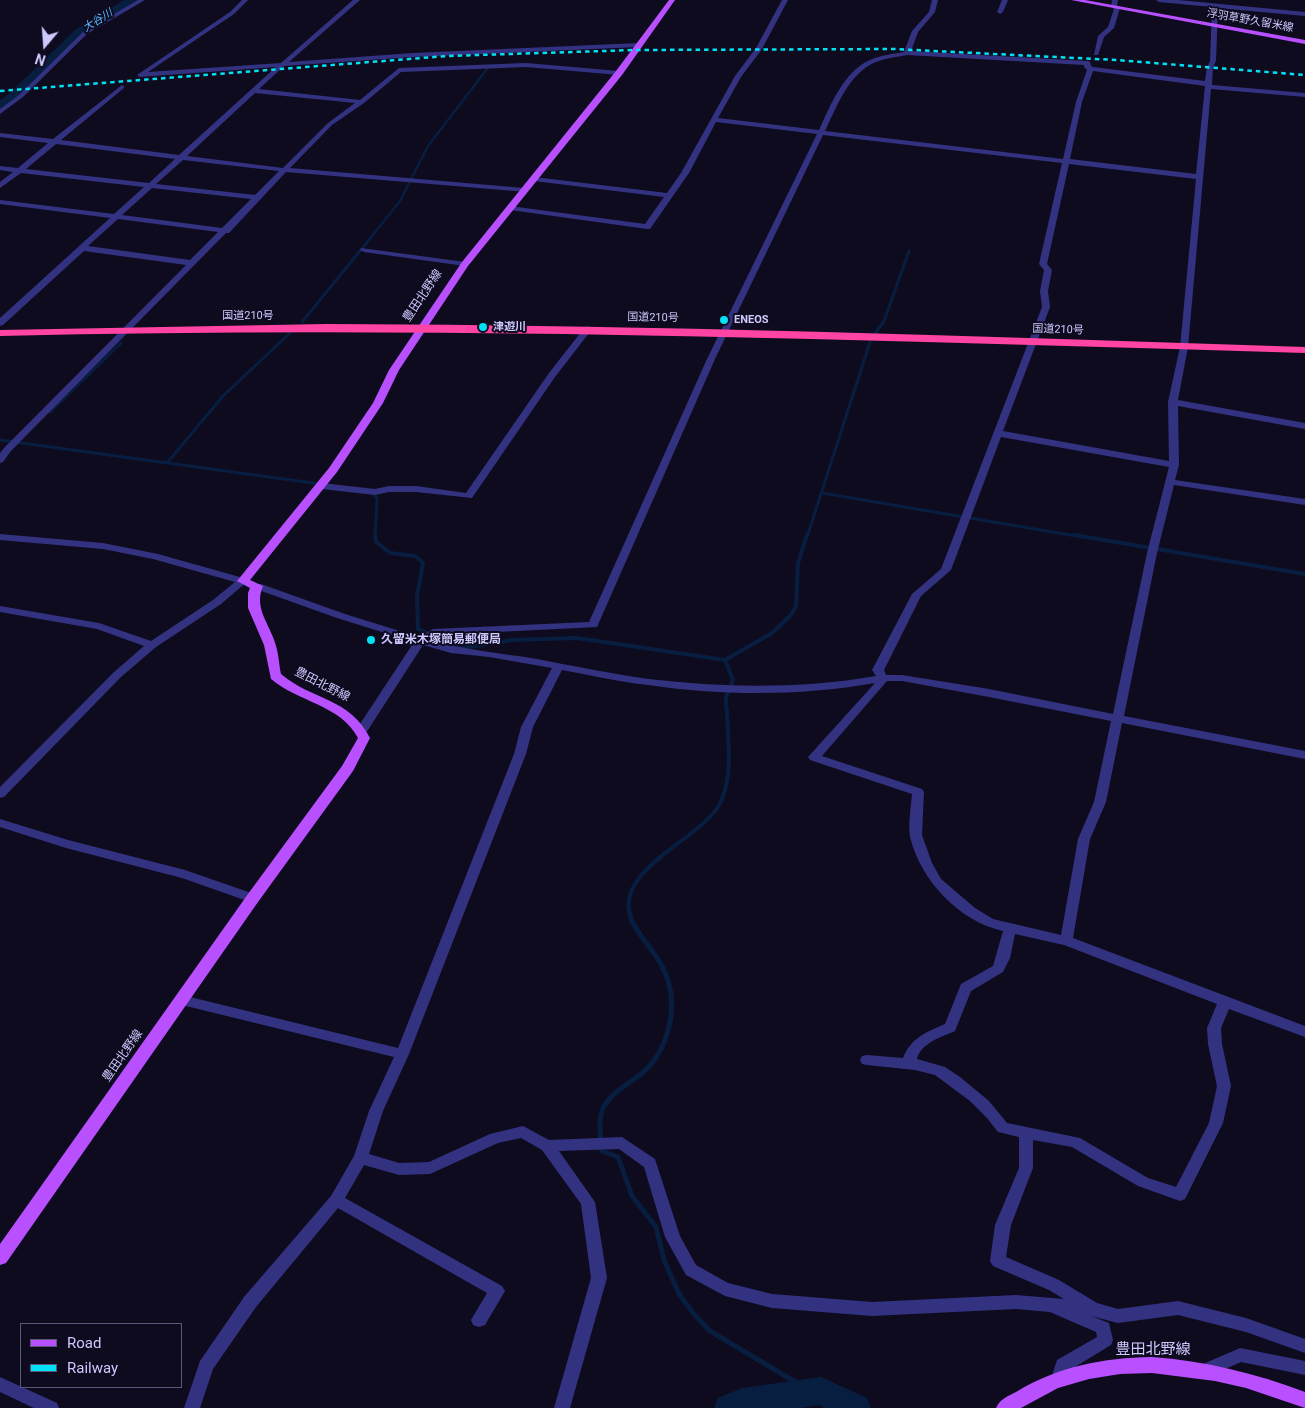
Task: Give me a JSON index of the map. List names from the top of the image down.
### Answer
{
  "streets": {
    "highway": ["国道210号"],
    "main road": ["浮羽草野久留米線", "豊田北野線"]
  },
  "crossings": [
    ["豊田北野線", "国道210号"]
  ],
  "water": ["大谷川"],
  "places": ["ENEOS", "津遊川", "久留米木塚簡易郵便局"],
  "legend": ["Road", "Railway"],
  "north": "bottom"
}
